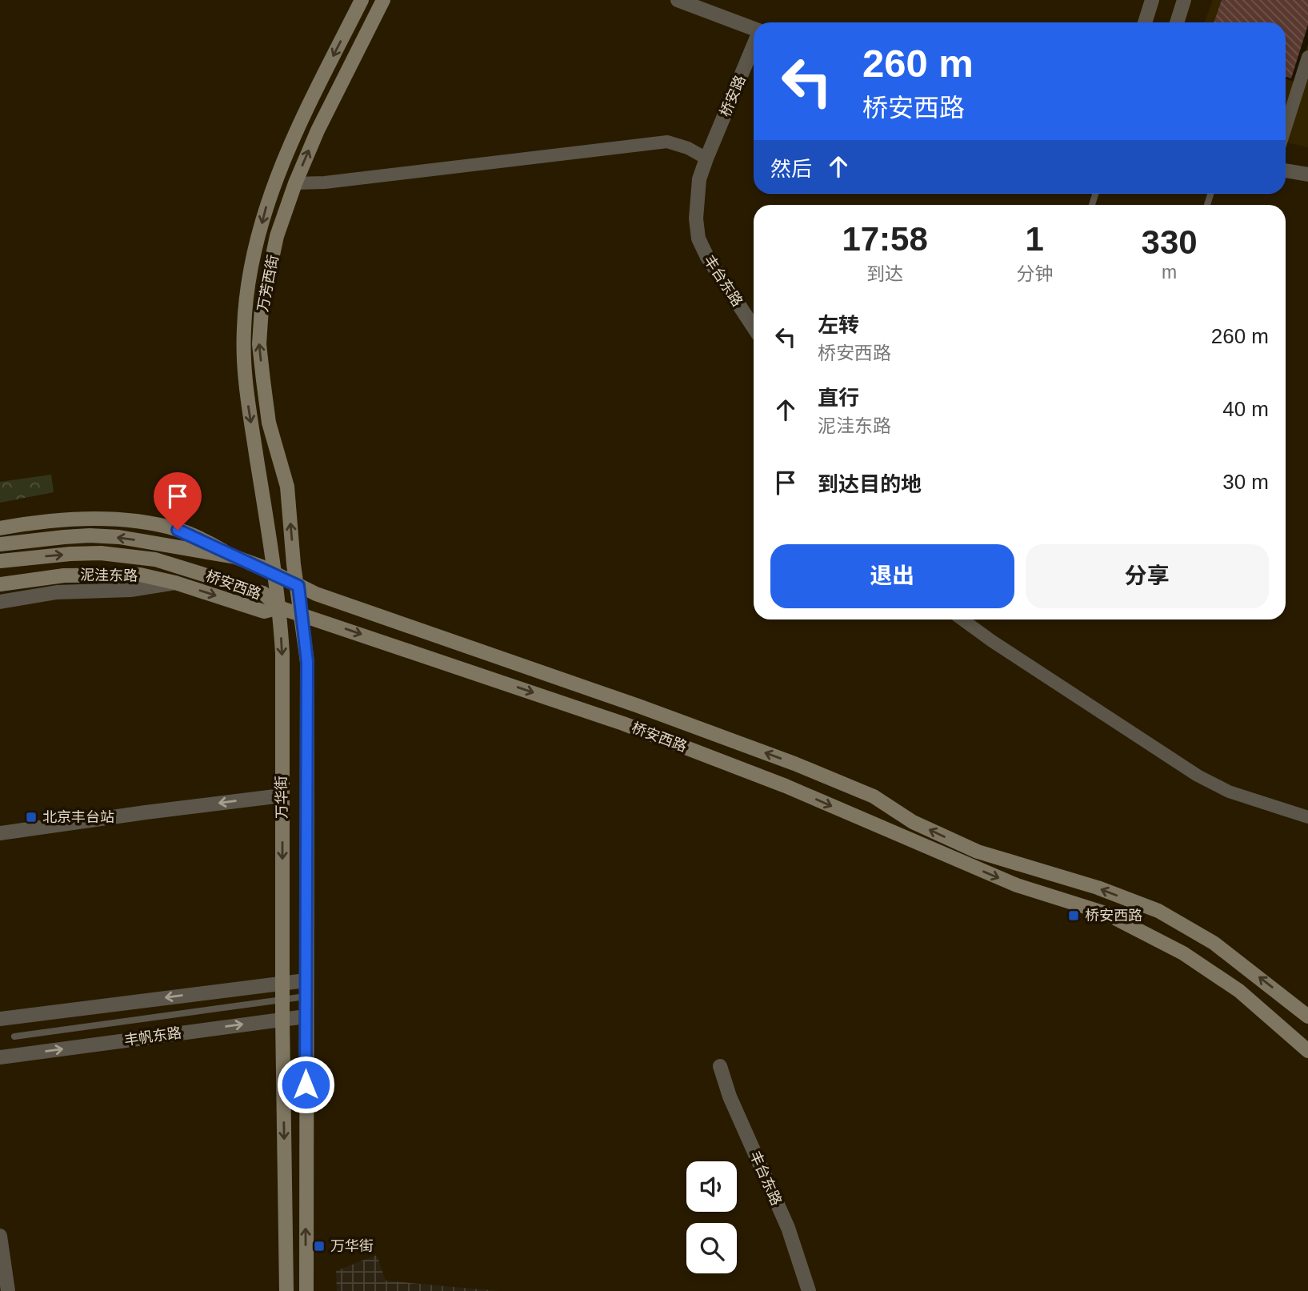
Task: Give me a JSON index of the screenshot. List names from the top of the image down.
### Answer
{
  "streets": {
    "main road": [
      "万芳西街",
      "泥洼东路",
      "桥安西路",
      "万华街"
    ],
    "street": ["桥安路", "丰台东路", "丰帆东路"]
  },
  "crossings": [
    ["桥安路", "丰台东路"],
    ["万芳西街", "桥安西路"],
    ["万芳西街", "万华街"],
    ["泥洼东路", "桥安西路"],
    ["泥洼东路", "万华街"],
    ["桥安西路", "万华街"],
    ["万华街", "丰帆东路"]
  ],
  "places": {
    "transit": ["北京丰台站", "桥安西路", "万华街"]
  },
  "page": {
    "turn": ["260 m", "桥安西路"],
    "then": "然后",
    "eta": [
      "17:58",
      "到达",
      "1",
      "分钟",
      "330",
      "m"
    ],
    "list": [
      {
        "name": "左转",
        "note": "桥安西路",
        "value": "260 m"
      },
      {
        "name": "直行",
        "note": "泥洼东路",
        "value": "40 m"
      },
      {
        "name": "到达目的地",
        "value": "30 m"
      }
    ],
    "buttons": ["退出", "分享"]
  }
}
